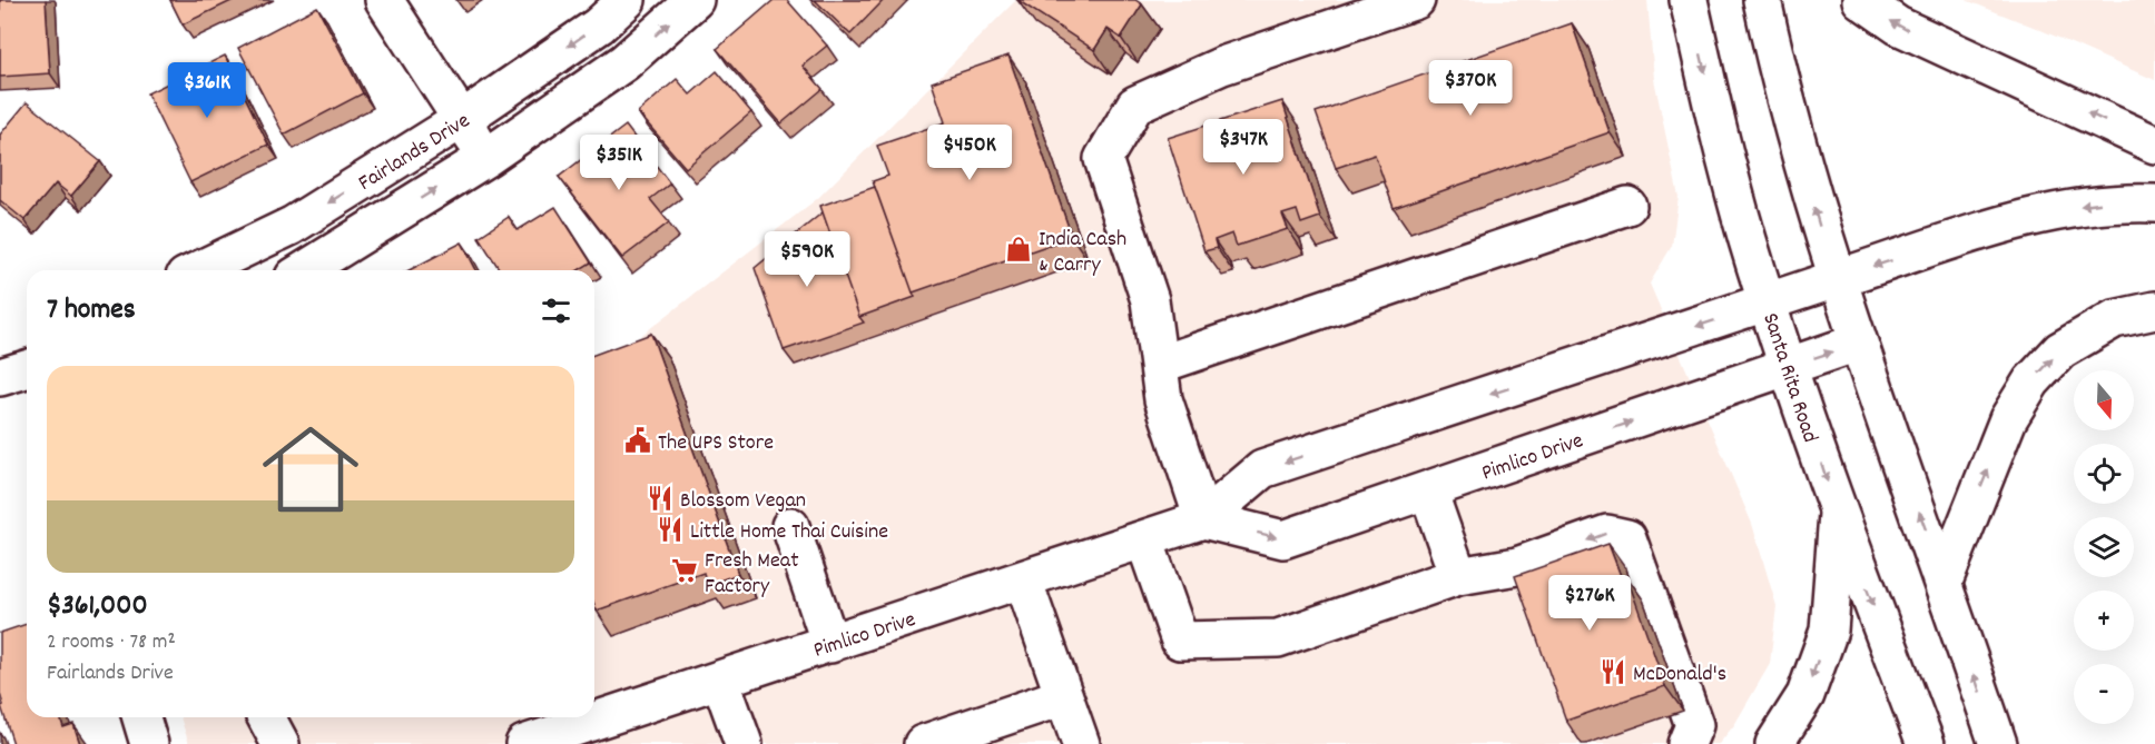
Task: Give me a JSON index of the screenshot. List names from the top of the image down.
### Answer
{
  "streets": {
    "main road": ["Fairlands Drive", "Santa Rita Road", "Pimlico Drive"]
  },
  "crossings": [
    ["Santa Rita Road", "Pimlico Drive"]
  ],
  "places": {
    "shop": ["India Cash & Carry"],
    "public building": ["The UPS Store"],
    "restaurant": ["Blossom Vegan", "Little Home Thai Cuisine", "McDonald's"],
    "supermarket": ["Fresh Meat Factory"]
  },
  "north": "bottom",
  "page": {
    "price": [
      "$370K",
      "$361K",
      "$347K",
      "$450K",
      "$351K",
      "$590K",
      "$276K"
    ],
    "heading": "7 homes",
    "list": [
      {
        "name": "$361,000",
        "note": "2 rooms · 78 m² · Fairlands Drive"
      }
    ],
    "map_buttons": ["+", "−"]
  }
}
